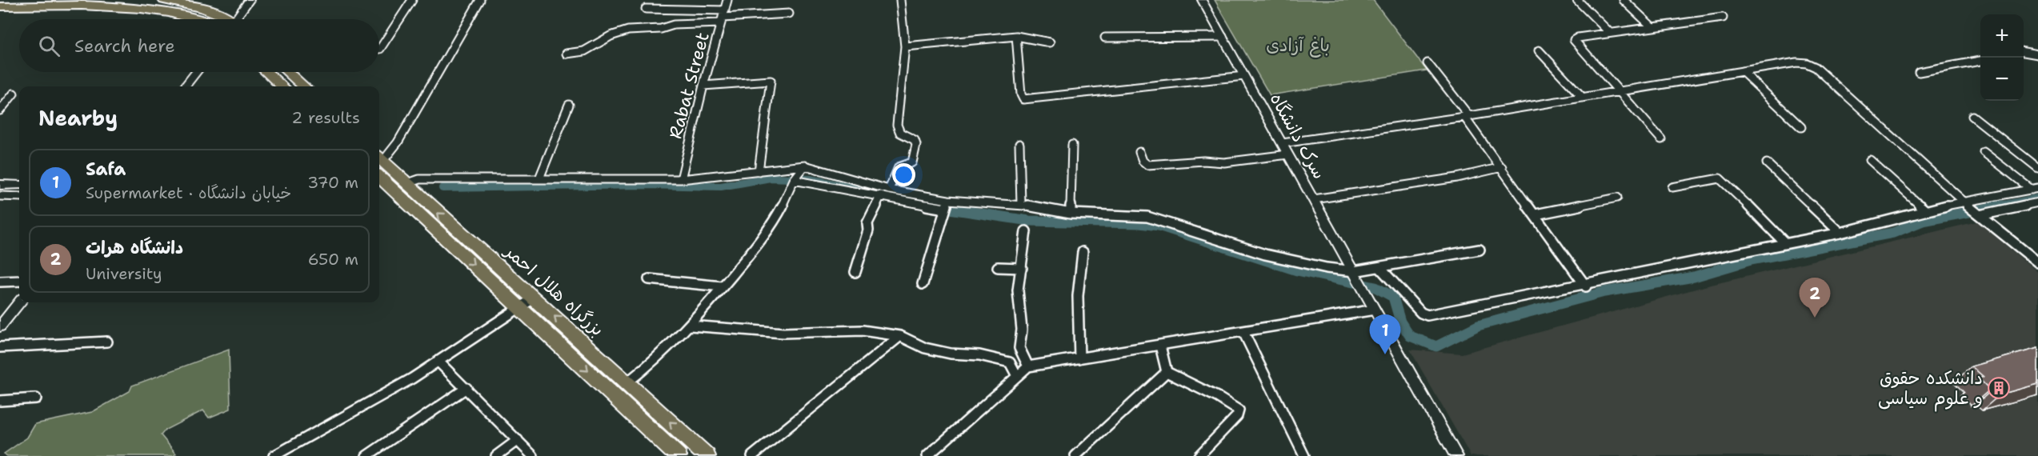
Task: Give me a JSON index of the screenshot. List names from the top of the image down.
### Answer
{
  "streets": {
    "highway": ["بزرگراه هلال احمر"],
    "street": ["Rabat Street", "سرک دانشگاه"]
  },
  "parks": ["باغ آزادی"],
  "places": {
    "building": ["دانشکده حقوق و علوم سیاسی"]
  },
  "page": {
    "map_buttons": ["+", "−"],
    "search": "Search here",
    "heading": ["Nearby", "2 results"],
    "list": [
      {
        "mark": "1",
        "name": "Safa",
        "note": "Supermarket · خیابان دانشگاه",
        "value": "370 m"
      },
      {
        "mark": "2",
        "name": "دانشگاه هرات",
        "note": "University",
        "value": "650 m"
      }
    ],
    "pins": ["2", "1"]
  }
}
